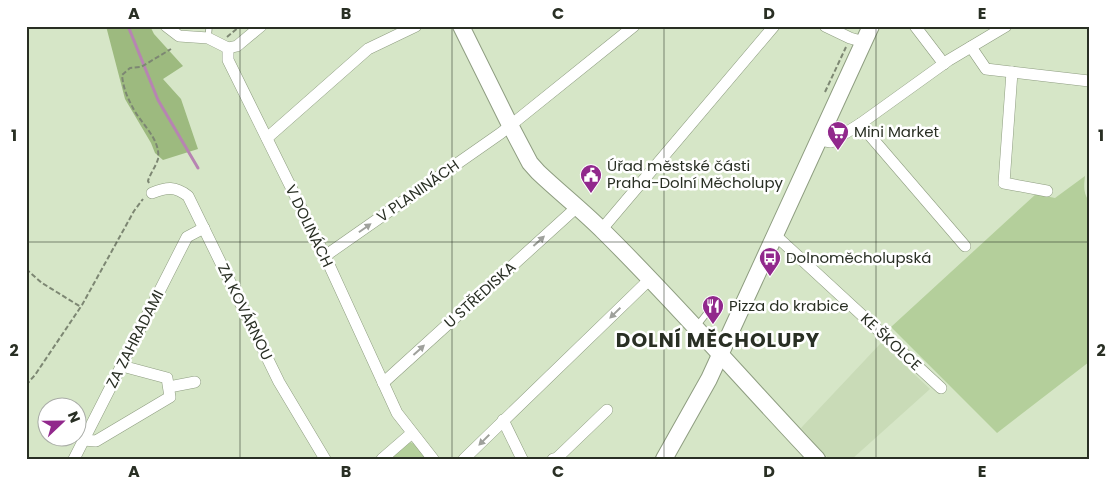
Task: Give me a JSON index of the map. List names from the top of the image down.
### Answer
{
  "streets": {
    "street": [
      "V PLANINÁCH",
      "V DOLINÁCH",
      "U STŘEDISKA",
      "ZA KOVÁRNOU",
      "ZA ZAHRADAMI",
      "KE ŠKOLCE"
    ]
  },
  "crossings": [
    ["V PLANINÁCH", "V DOLINÁCH"],
    ["V DOLINÁCH", "U STŘEDISKA"],
    ["ZA KOVÁRNOU", "ZA ZAHRADAMI"]
  ],
  "one_way": ["V PLANINÁCH", "U STŘEDISKA"],
  "districts": ["DOLNÍ MĚCHOLUPY"],
  "places": {
    "supermarket": ["Mini Market"],
    "public building": ["Úřad městské části Praha-Dolní Měcholupy"],
    "bus stop": ["Dolnoměcholupská"],
    "restaurant": ["Pizza do krabice"]
  },
  "north": "right",
  "grid": {
    "columns": [
      "A",
      "B",
      "C",
      "D",
      "E"
    ],
    "rows": ["1", "2"]
  }
}
